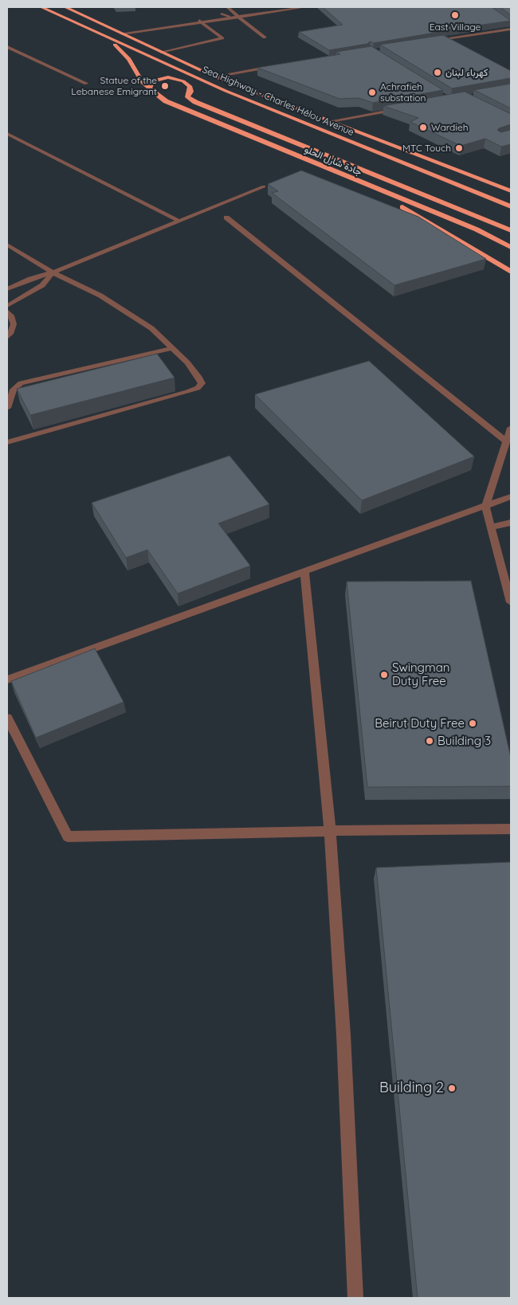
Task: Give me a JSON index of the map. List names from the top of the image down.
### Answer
{
  "streets": {
    "highway": ["Sea Highway - Charles Hélou Avenue", "جادة شارل الحلو"]
  },
  "crossings": [
    ["Sea Highway - Charles Hélou Avenue", "جادة شارل الحلو"]
  ],
  "places": [
    "East Village",
    "كهرباء لبنان",
    "Statue of the Lebanese Emigrant",
    "Achrafieh substation",
    "Wardieh",
    "MTC Touch",
    "Swingman Duty Free",
    "Beirut Duty Free",
    "Building 3",
    "Building 2"
  ]
}
